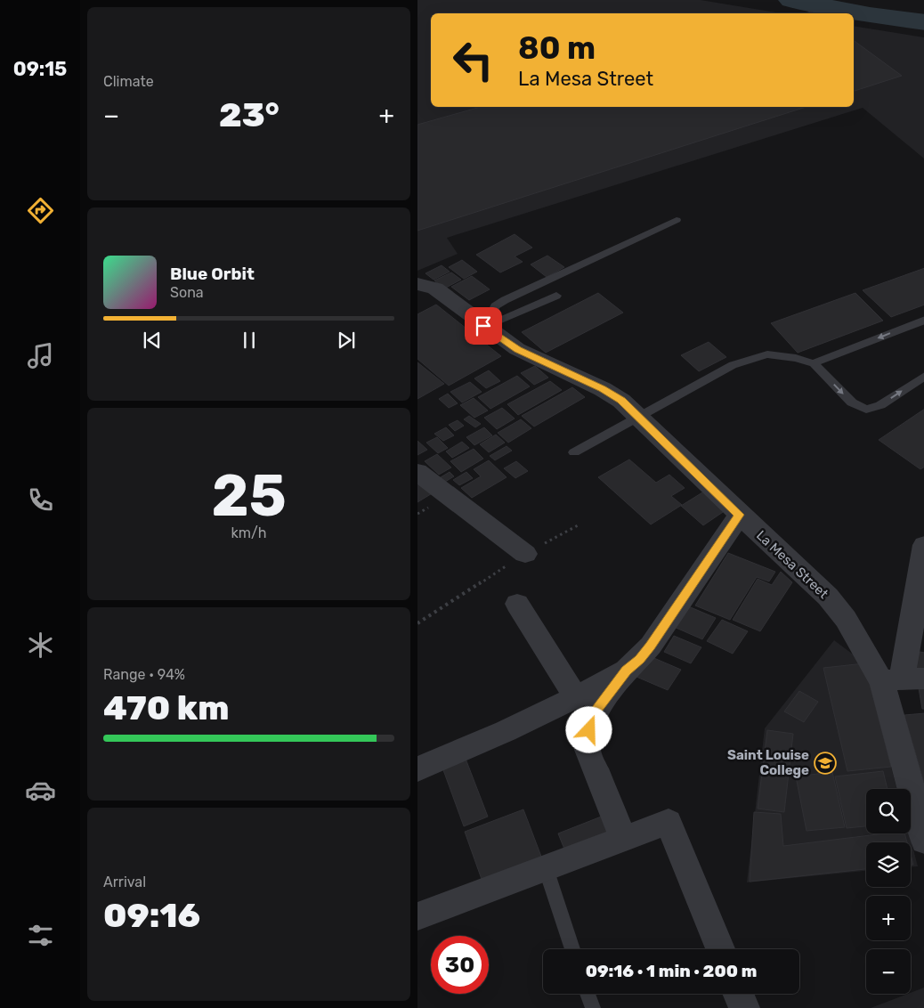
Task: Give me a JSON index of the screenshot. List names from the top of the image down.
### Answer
{
  "streets": {
    "street": ["La Mesa Street"]
  },
  "places": {
    "school or university": ["Saint Louise College"]
  },
  "page": {
    "tabs": "09:15",
    "tile": [
      "Climate",
      ["25", "km/h"],
      ["Range · 94%", "470 km"],
      ["Arrival", "09:16"]
    ],
    "turn": ["80 m", "La Mesa Street"],
    "heat": ["−", "23°", "+"],
    "song": ["Blue Orbit", "Sona"],
    "map_buttons": ["+", "−"],
    "limit": "30",
    "trip": "09:16 · 1 min · 200 m"
  }
}
